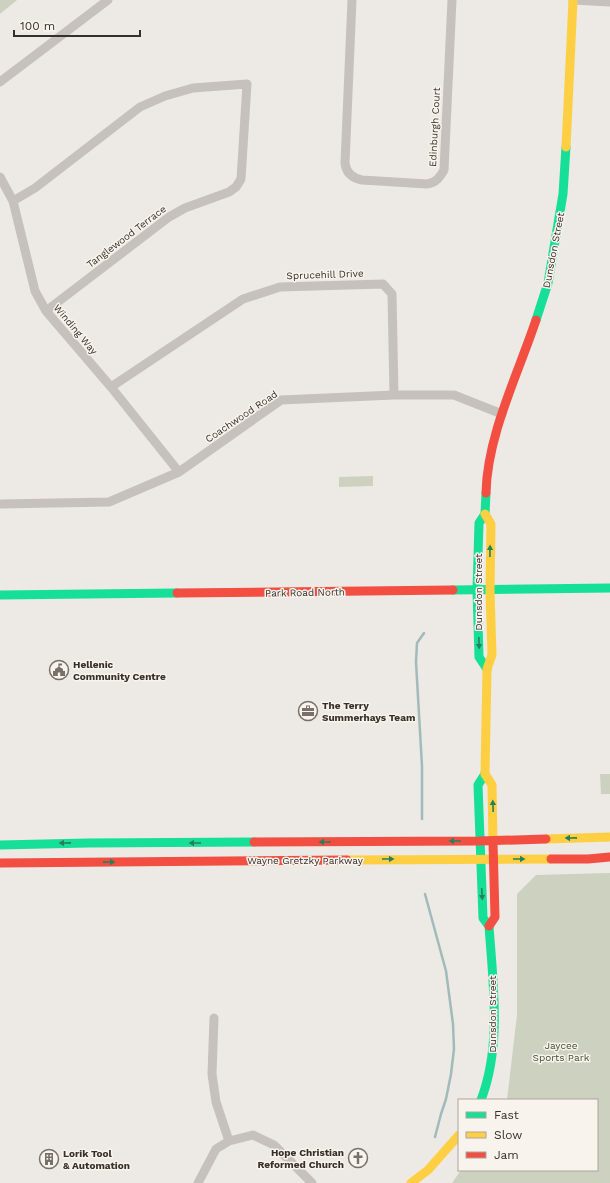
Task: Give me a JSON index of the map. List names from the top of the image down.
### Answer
{
  "streets": {
    "main road": ["Dunsdon Street", "Park Road North", "Wayne Gretzky Parkway"],
    "street": [
      "Edinburgh Court",
      "Tanglewood Terrace",
      "Sprucehill Drive",
      "Winding Way",
      "Coachwood Road"
    ]
  },
  "crossings": [
    ["Tanglewood Terrace", "Winding Way"],
    ["Dunsdon Street", "Coachwood Road"],
    ["Dunsdon Street", "Park Road North"],
    ["Dunsdon Street", "Wayne Gretzky Parkway"],
    ["Sprucehill Drive", "Winding Way"],
    ["Sprucehill Drive", "Coachwood Road"],
    ["Winding Way", "Coachwood Road"]
  ],
  "parks": ["Jaycee Sports Park"],
  "places": {
    "public building": ["Hellenic Community Centre"],
    "office": ["The Terry Summerhays Team"],
    "church": ["Hope Christian Reformed Church"],
    "building": ["Lorik Tool & Automation"]
  },
  "legend": ["Fast", "Slow", "Jam"],
  "scale_bar": "100 m"
}
